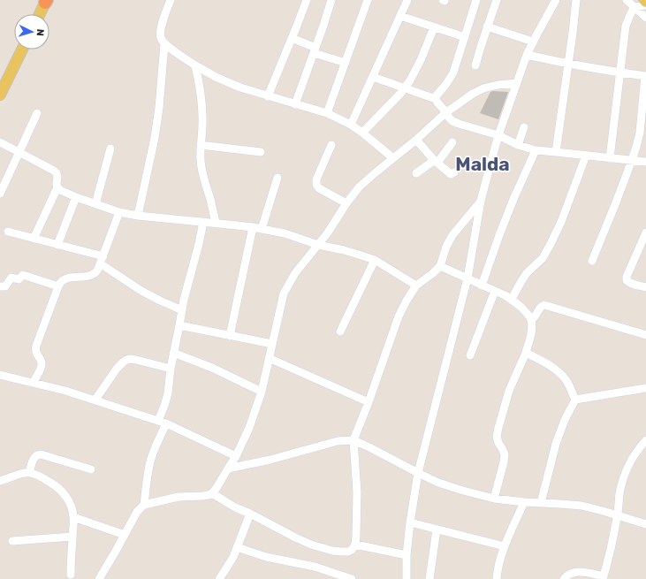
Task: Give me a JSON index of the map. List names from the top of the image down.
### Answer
{
  "districts": ["Malda"],
  "north": "right"
}
